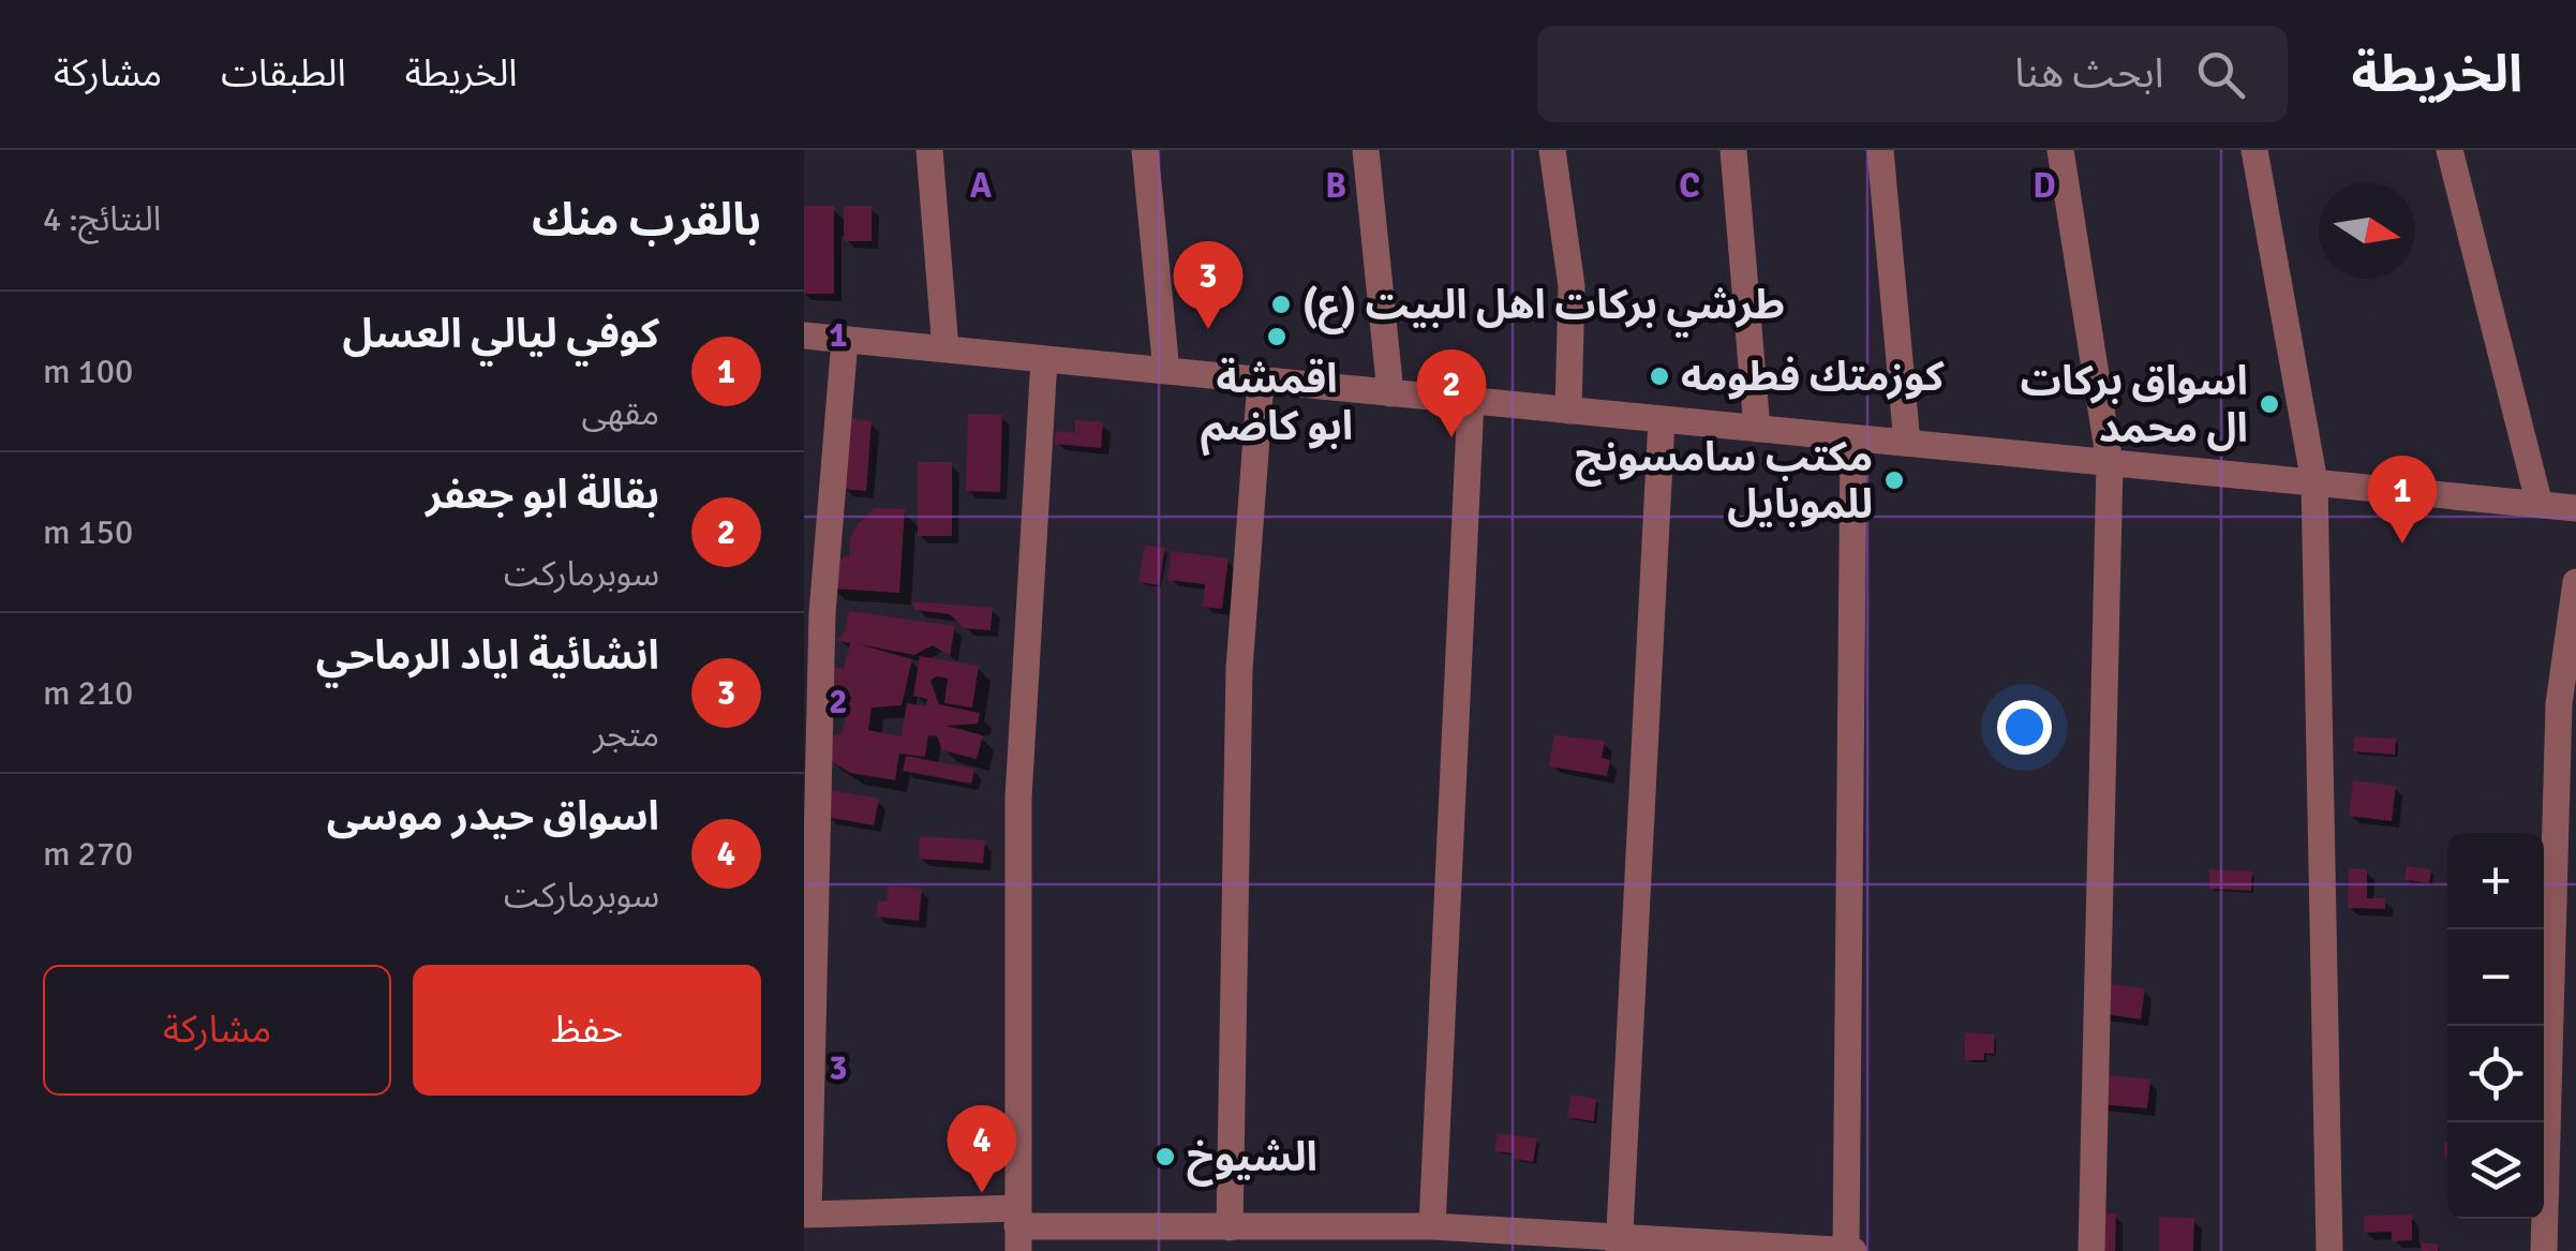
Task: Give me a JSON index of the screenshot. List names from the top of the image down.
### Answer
{
  "places": [
    "طرشي بركات اهل البيت (ع)",
    "اقمشة ابو كاضم",
    "كوزمتك فطومه",
    "اسواق بركات ال محمد",
    "مكتب سامسونج للموبايل",
    "الشيوخ"
  ],
  "north": "right",
  "page": {
    "header": "الخريطة",
    "search": "ابحث هنا",
    "nav": ["الخريطة", "الطبقات", "مشاركة"],
    "heading": ["بالقرب منك", "النتائج: 4"],
    "pins": [
      "3",
      "2",
      "1",
      "4"
    ],
    "list": [
      {
        "mark": "1",
        "name": "كوفي ليالي العسل",
        "note": "مقهى",
        "value": "100 m"
      },
      {
        "mark": "2",
        "name": "بقالة ابو جعفر",
        "note": "سوبرماركت",
        "value": "150 m"
      },
      {
        "mark": "3",
        "name": "انشائية اياد الرماحي",
        "note": "متجر",
        "value": "210 m"
      },
      {
        "mark": "4",
        "name": "اسواق حيدر موسى",
        "note": "سوبرماركت",
        "value": "270 m"
      }
    ],
    "map_buttons": ["+", "−"],
    "buttons": ["حفظ", "مشاركة"]
  },
  "grid": {
    "columns": [
      "A",
      "B",
      "C",
      "D"
    ],
    "rows": ["1", "2", "3"]
  }
}
